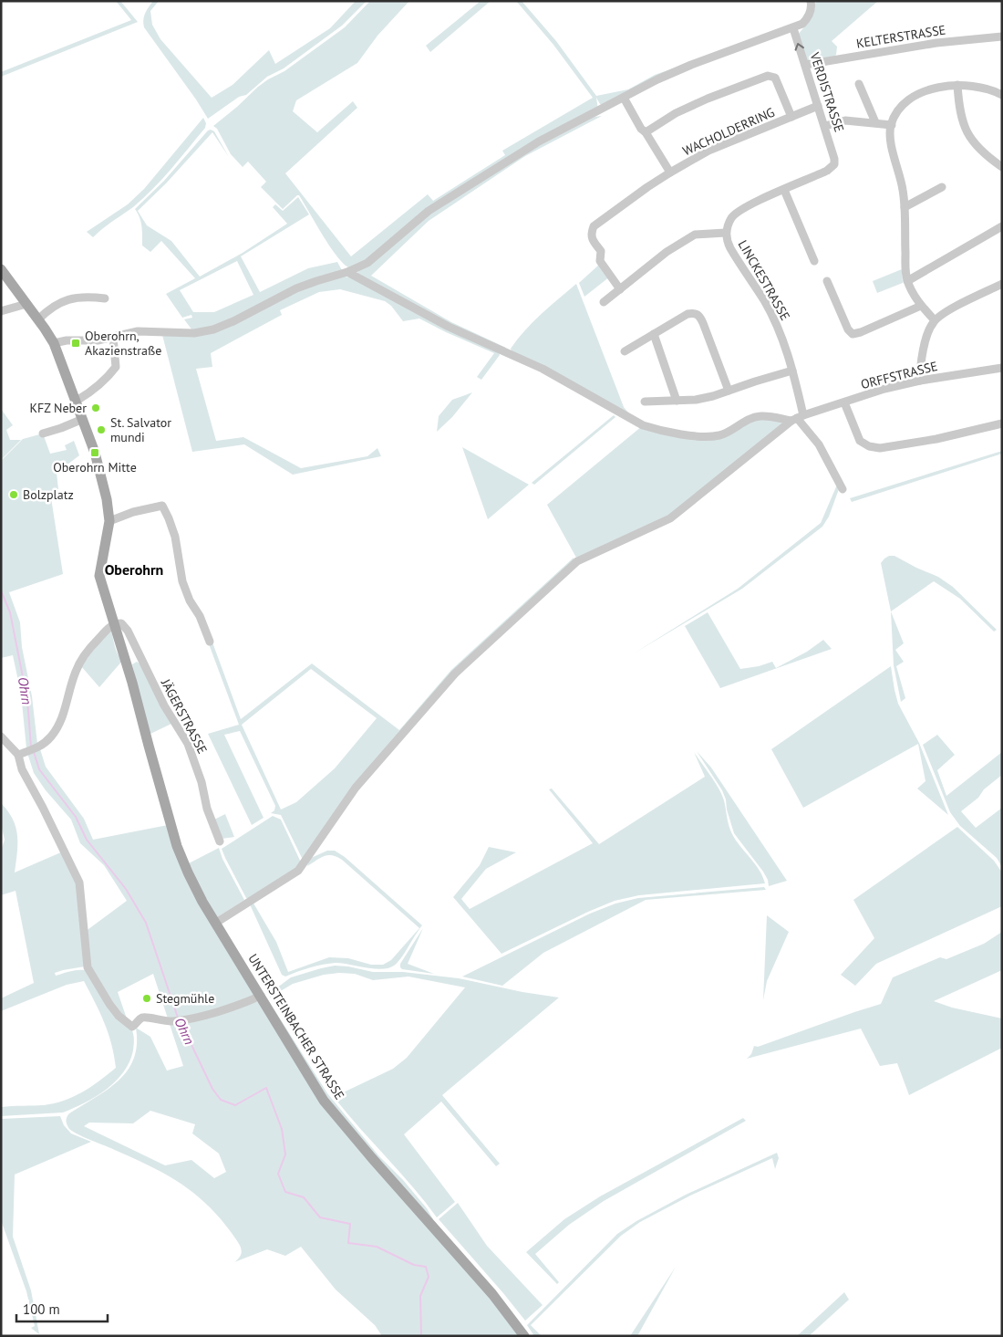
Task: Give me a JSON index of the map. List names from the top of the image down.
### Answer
{
  "streets": {
    "main road": ["UNTERSTEINBACHER STRASSE"],
    "street": [
      "KELTERSTRASSE",
      "VERDISTRASSE",
      "WACHOLDERRING",
      "LINCKESTRASSE",
      "ORFFSTRASSE",
      "JÄGERSTRASSE"
    ]
  },
  "crossings": [
    ["KELTERSTRASSE", "VERDISTRASSE"],
    ["VERDISTRASSE", "WACHOLDERRING"],
    ["VERDISTRASSE", "LINCKESTRASSE"],
    ["LINCKESTRASSE", "ORFFSTRASSE"],
    ["JÄGERSTRASSE", "UNTERSTEINBACHER STRASSE"]
  ],
  "districts": ["Oberohrn"],
  "water": ["Ohrn"],
  "places": {
    "transit": ["Oberohrn, Akazienstraße", "Oberohrn Mitte"],
    "other": [
      "KFZ Neber",
      "St. Salvator mundi",
      "Bolzplatz",
      "Stegmühle"
    ]
  },
  "scale_bar": "100 m"
}
